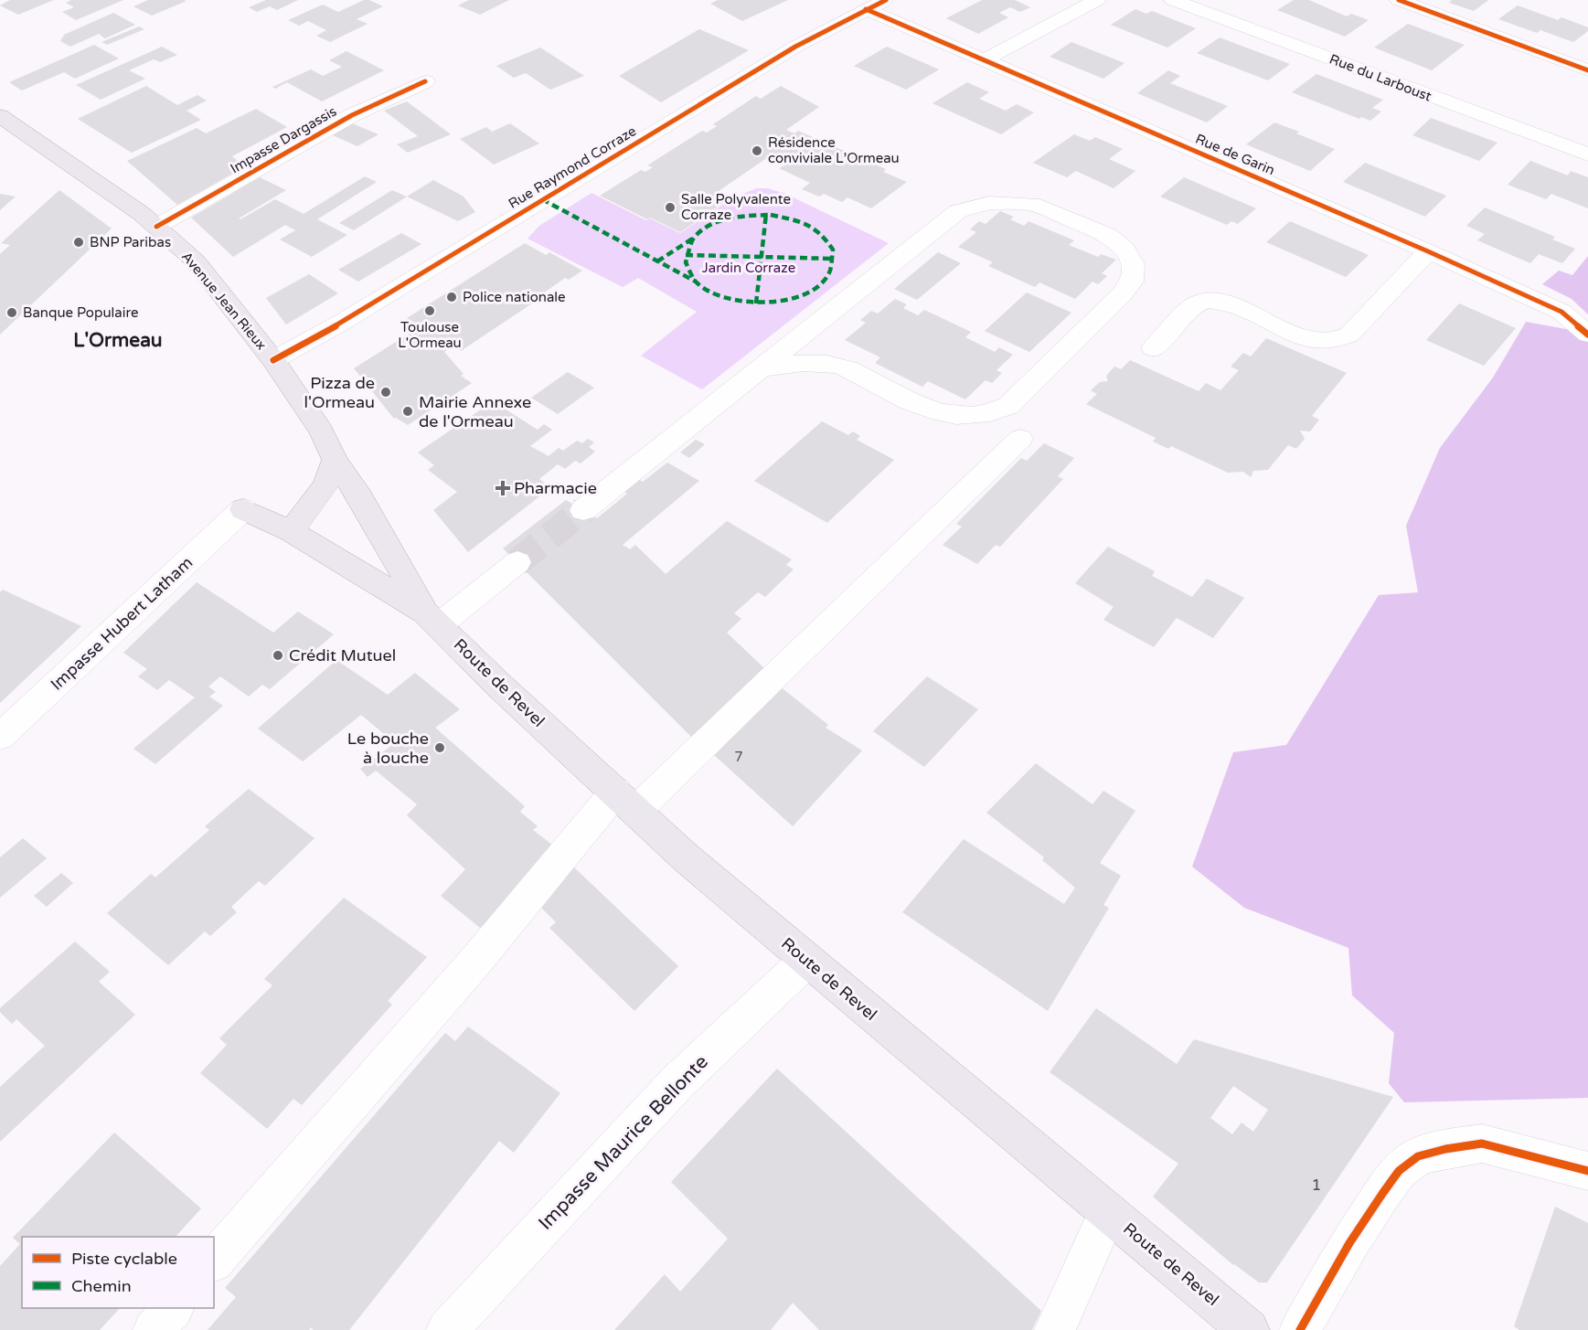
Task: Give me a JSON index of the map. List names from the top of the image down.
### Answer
{
  "streets": {
    "main road": ["Avenue Jean Rieux", "Route de Revel"],
    "street": [
      "Rue du Larboust",
      "Impasse Dargassis",
      "Rue de Garin",
      "Rue Raymond Corraze",
      "Impasse Hubert Latham",
      "Impasse Maurice Bellonte"
    ]
  },
  "crossings": [
    ["Impasse Dargassis", "Avenue Jean Rieux"],
    ["Rue de Garin", "Rue Raymond Corraze"],
    ["Rue Raymond Corraze", "Avenue Jean Rieux"],
    ["Avenue Jean Rieux", "Route de Revel"],
    ["Route de Revel", "Impasse Maurice Bellonte"]
  ],
  "districts": ["L'Ormeau"],
  "parks": ["Jardin Corraze"],
  "places": {
    "other": [
      "Résidence conviviale L’Ormeau",
      "Salle Polyvalente Corraze",
      "BNP Paribas",
      "Police nationale",
      "Toulouse L'Ormeau",
      "Banque Populaire",
      "Pizza de l'Ormeau",
      "Mairie Annexe de l'Ormeau",
      "Crédit Mutuel",
      "Le bouche à louche"
    ],
    "health": ["Pharmacie"]
  },
  "house_numbers": ["7", "1"],
  "legend": ["Piste cyclable", "Chemin"]
}
